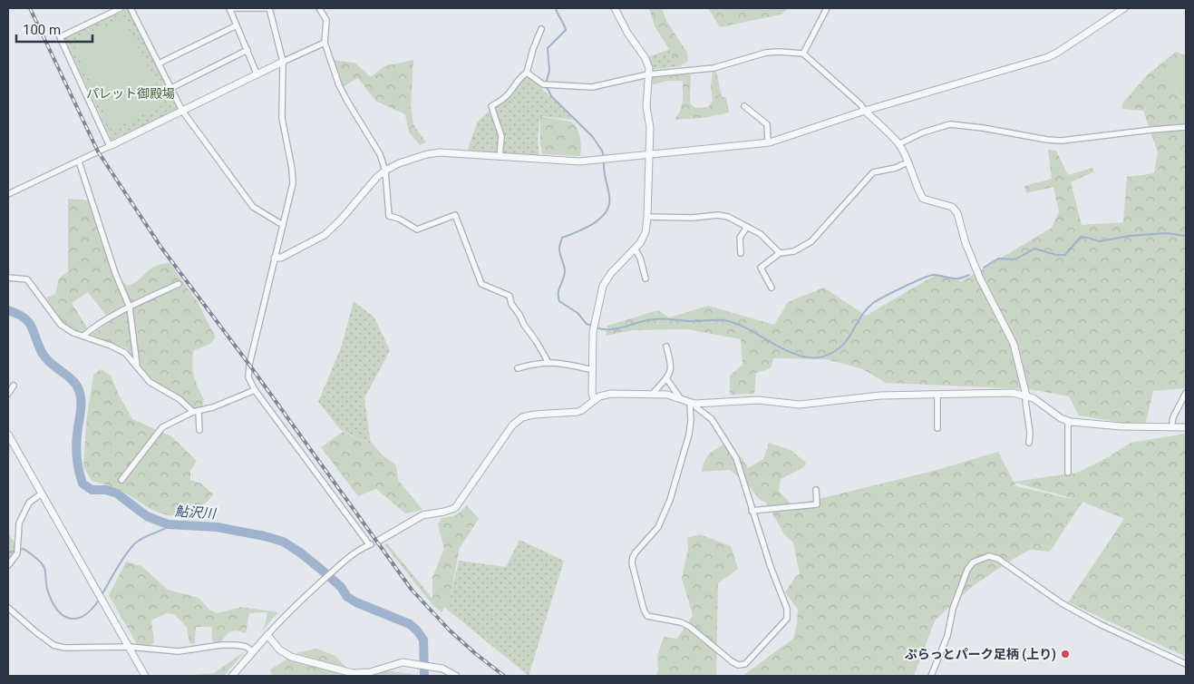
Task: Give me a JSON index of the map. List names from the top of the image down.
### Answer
{
  "water": ["鮎沢川"],
  "parks": ["パレット御殿場"],
  "places": ["ぷらっとパーク足柄 (上り)"],
  "scale_bar": "100 m"
}
